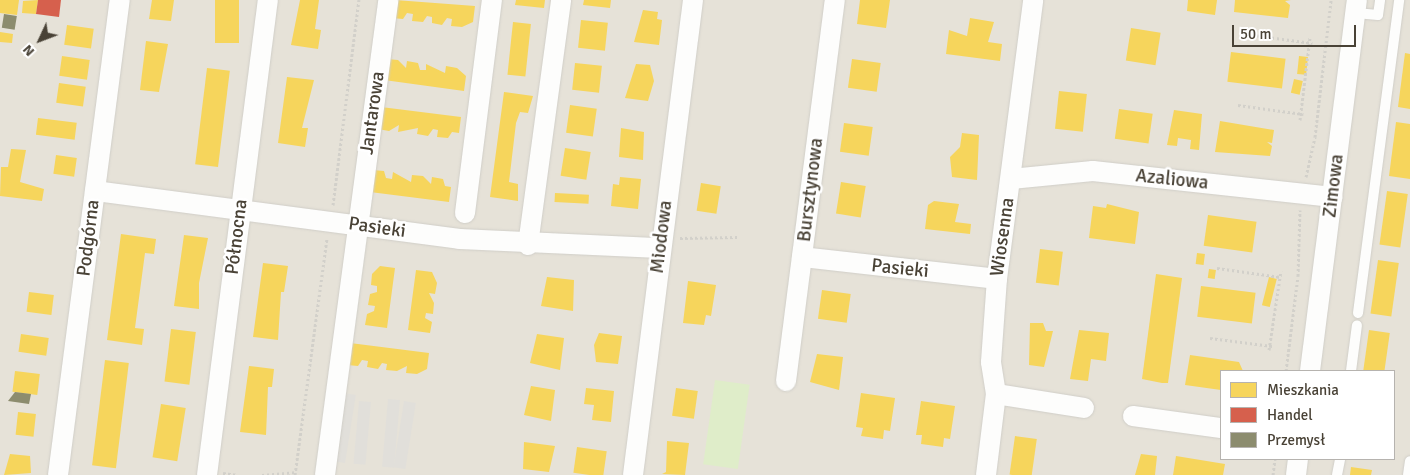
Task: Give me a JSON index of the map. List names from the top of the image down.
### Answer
{
  "streets": {
    "street": [
      "Jantarowa",
      "Azaliowa",
      "Zimowa",
      "Bursztynowa",
      "Pasieki",
      "Północna",
      "Miodowa",
      "Wiosenna",
      "Podgórna"
    ]
  },
  "crossings": [
    ["Jantarowa", "Pasieki"],
    ["Azaliowa", "Zimowa"],
    ["Azaliowa", "Wiosenna"],
    ["Bursztynowa", "Pasieki"],
    ["Pasieki", "Północna"],
    ["Pasieki", "Miodowa"],
    ["Pasieki", "Wiosenna"],
    ["Pasieki", "Podgórna"]
  ],
  "legend": ["Mieszkania", "Handel", "Przemysł"],
  "scale_bar": "50 m",
  "north": "bottom left"
}
